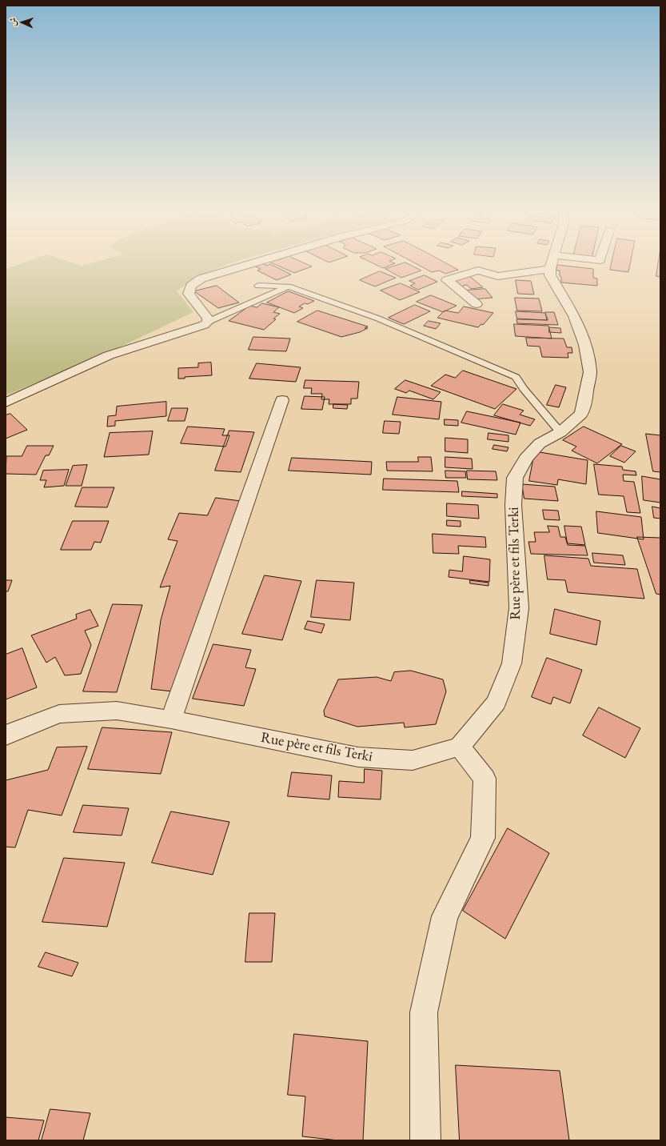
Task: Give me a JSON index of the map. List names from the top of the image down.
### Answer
{
  "streets": {
    "street": ["Rue père et fils Terki"]
  },
  "north": "left"
}
